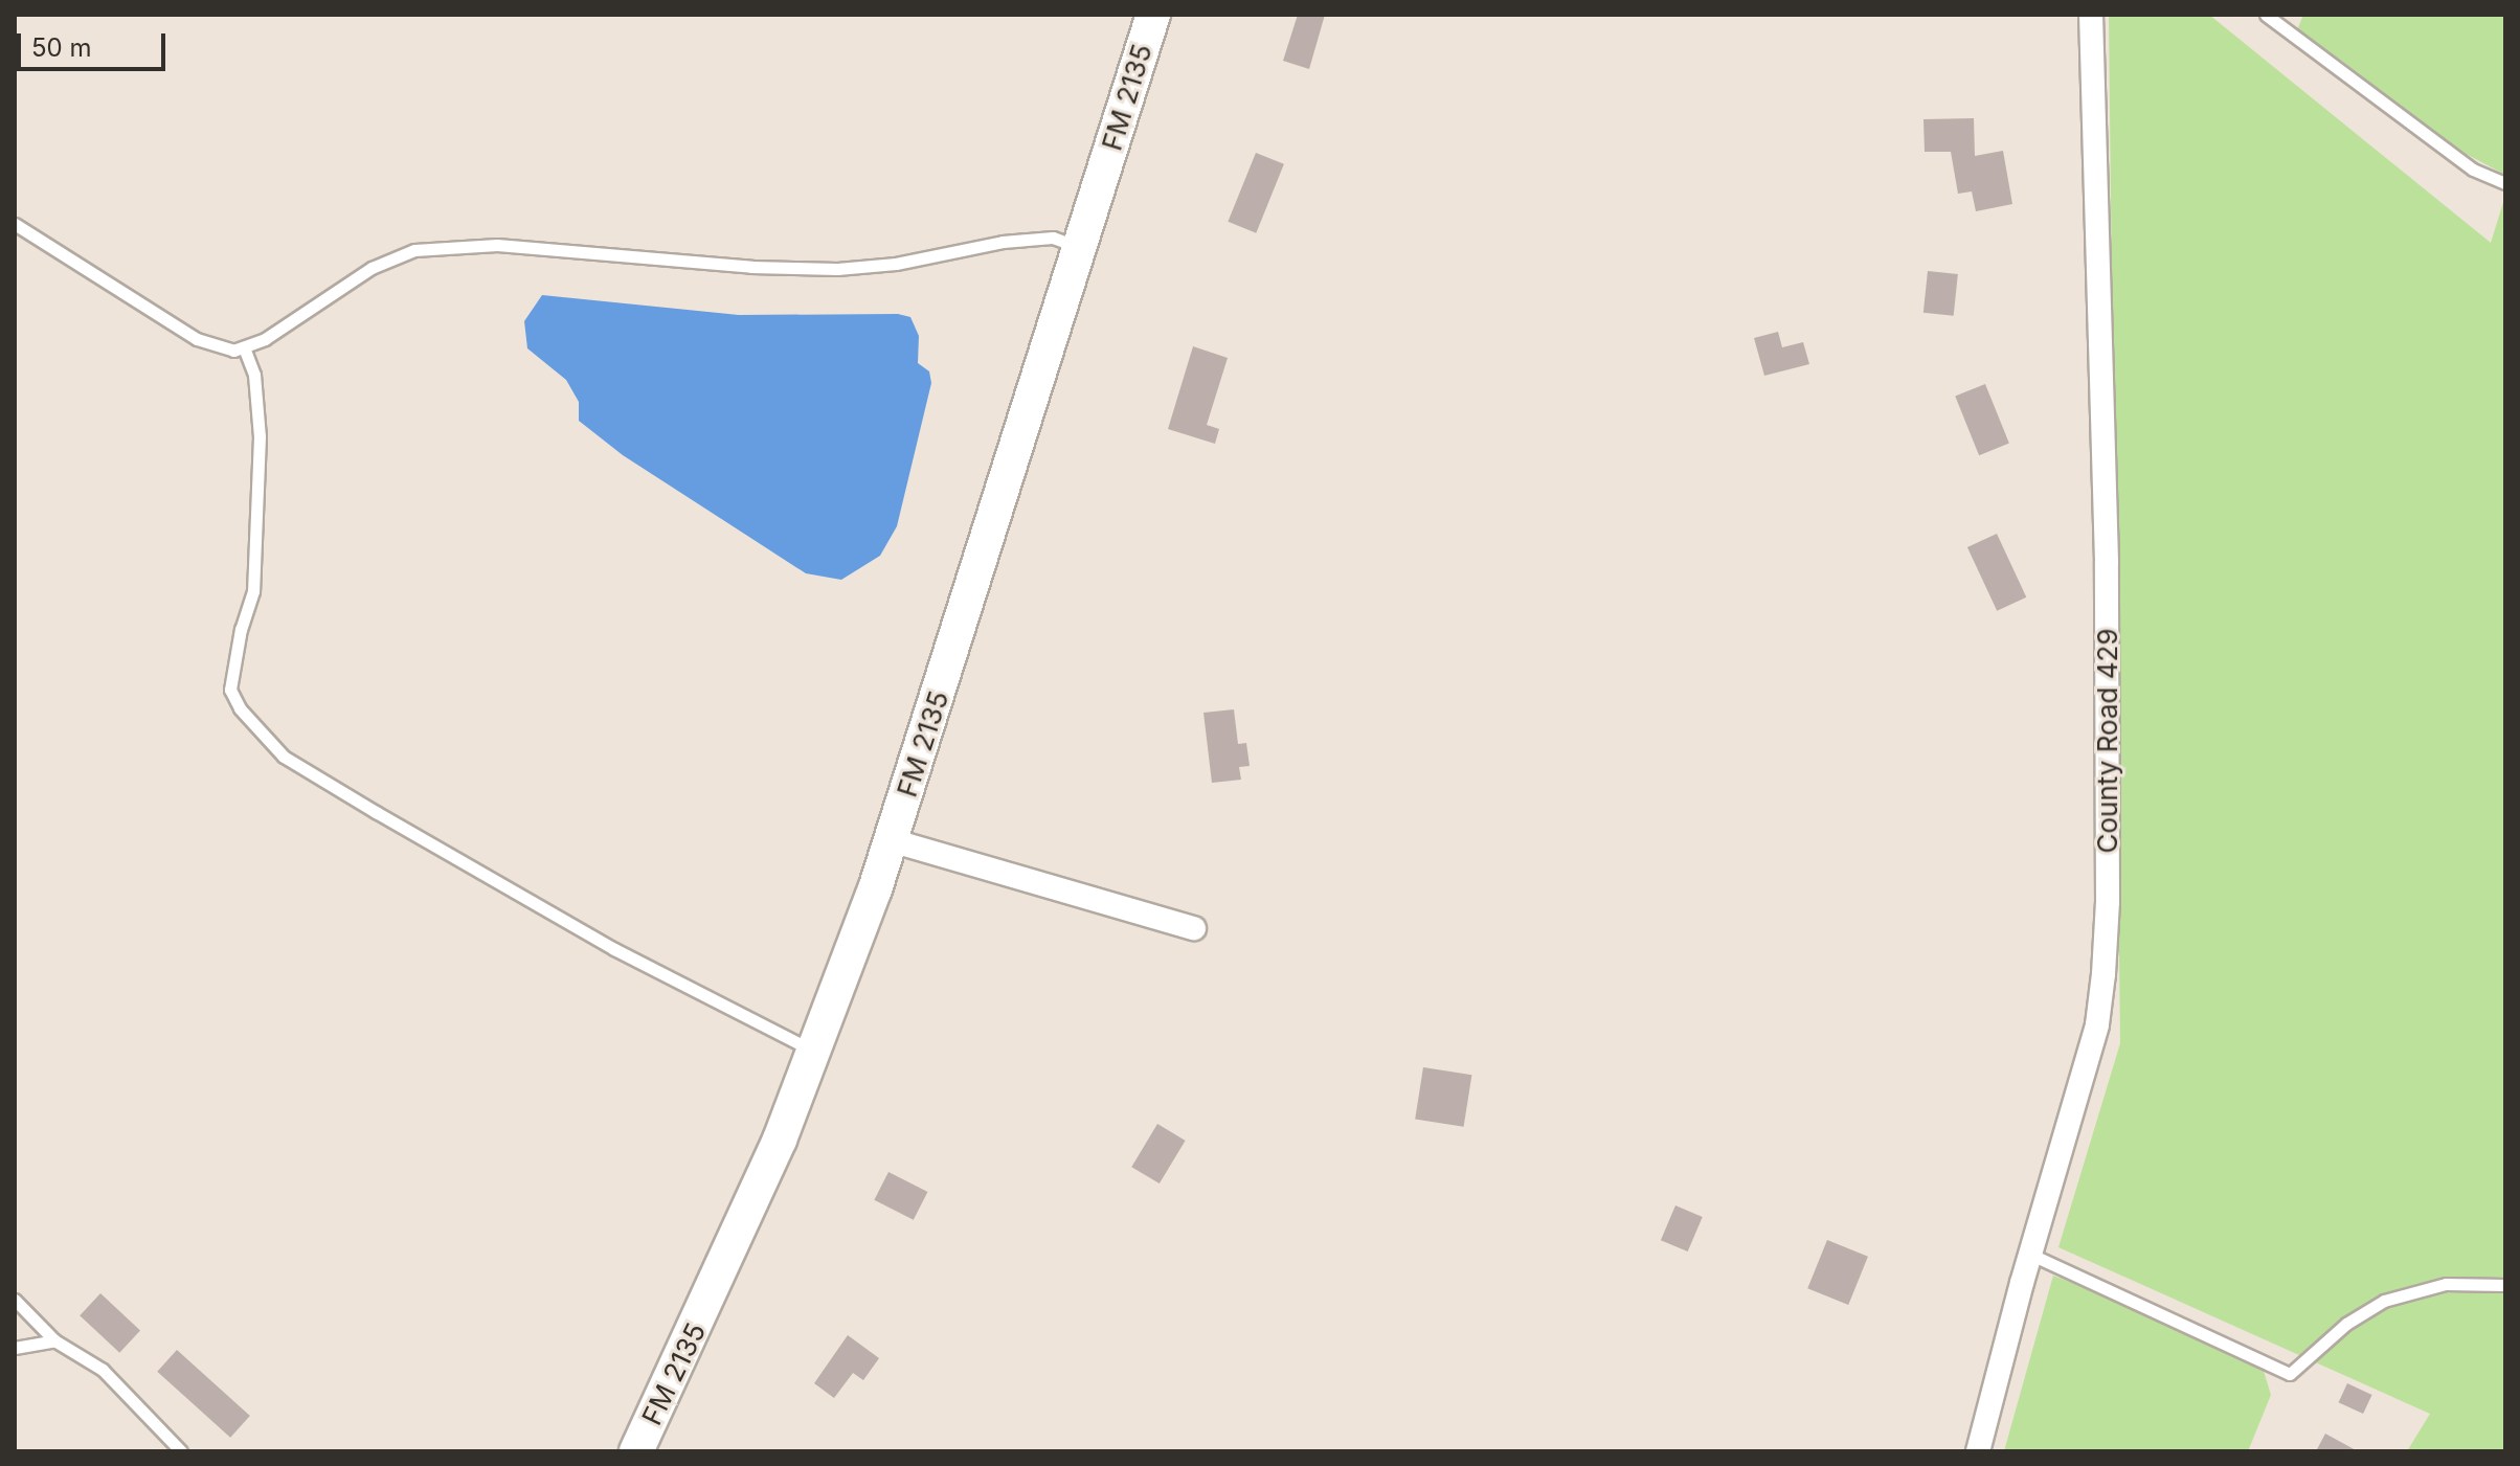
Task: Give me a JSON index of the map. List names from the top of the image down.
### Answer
{
  "streets": {
    "street": ["FM 2135", "County Road 429"]
  },
  "scale_bar": "50 m"
}
